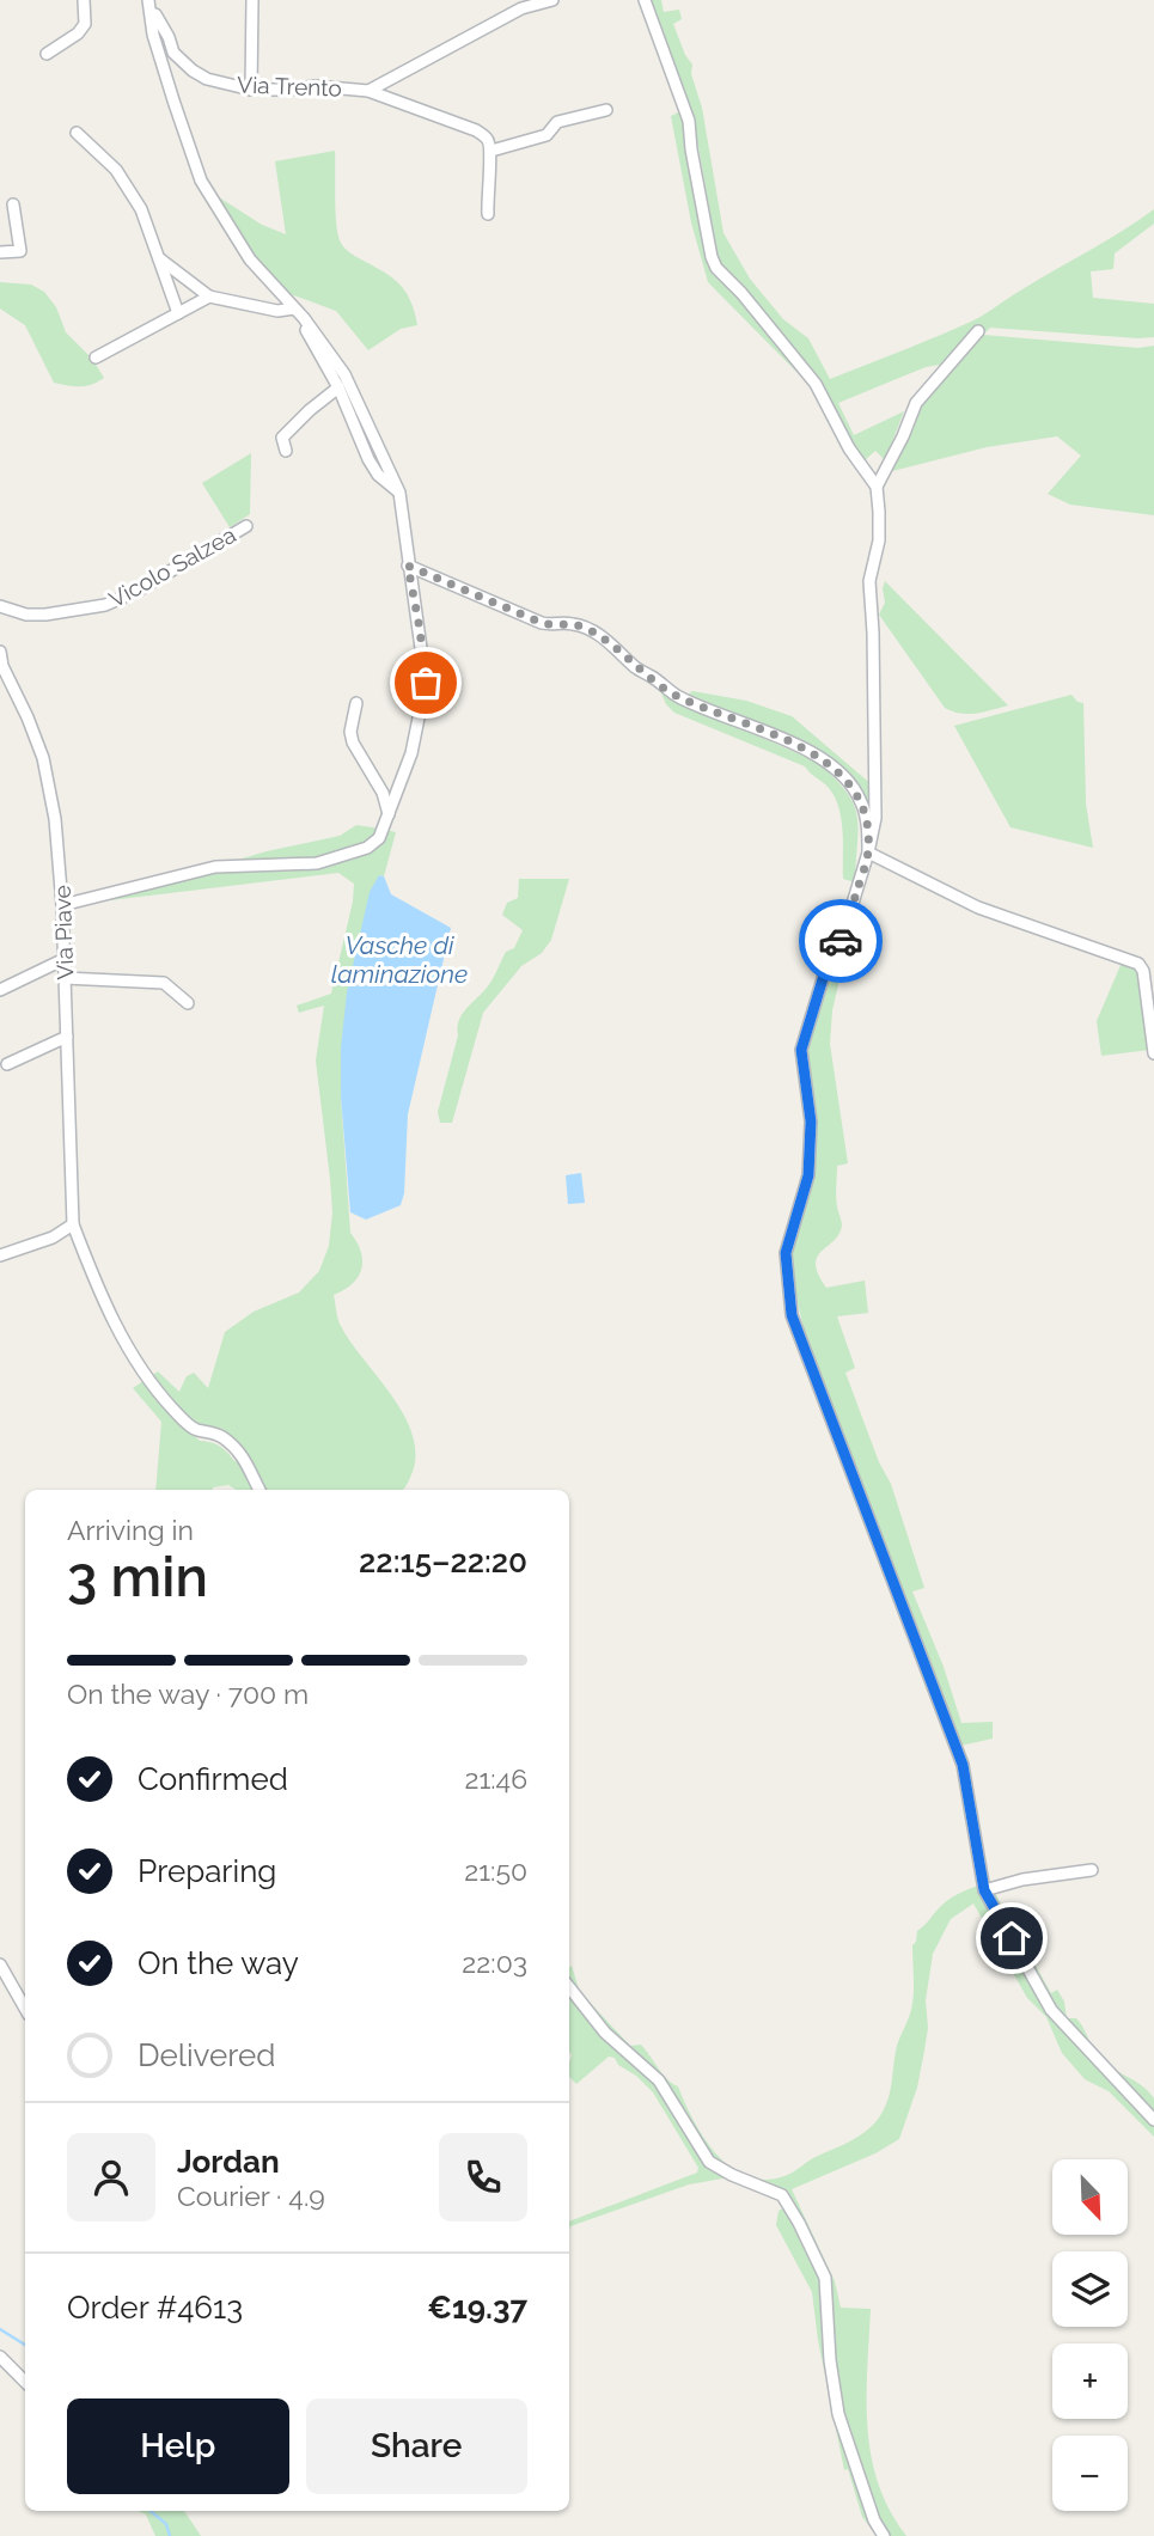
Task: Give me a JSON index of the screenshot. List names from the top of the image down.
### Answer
{
  "streets": {
    "street": ["Via Trento", "Vicolo Salzea", "Via Piave"]
  },
  "water": ["Vasche di laminazione"],
  "north": "bottom right",
  "page": {
    "heading": ["3 min", "Arriving in", "22:15–22:20"],
    "panel": [
      "Jordan",
      "Courier · 4.9",
      "Order #4613",
      "€19.37"
    ],
    "bar": "On the way · 700 m",
    "list": [
      ["Confirmed", "21:46"],
      ["Preparing", "21:50"],
      ["On the way", "22:03"],
      "Delivered"
    ],
    "map_buttons": ["+", "−"],
    "buttons": ["Help", "Share"]
  }
}
